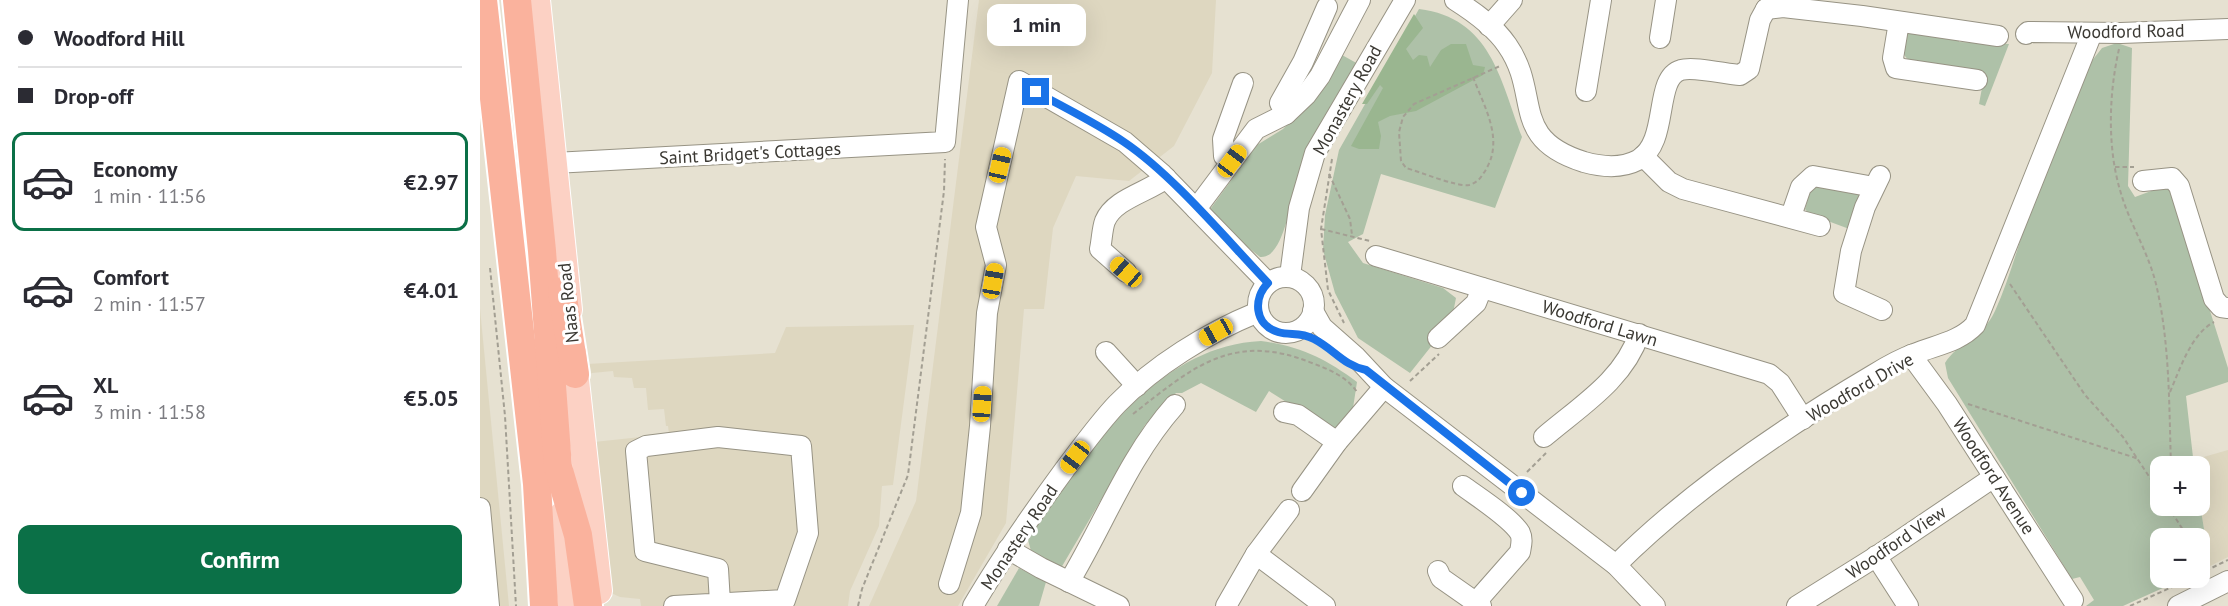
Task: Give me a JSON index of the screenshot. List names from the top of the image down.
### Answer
{
  "streets": {
    "highway": ["Naas Road"],
    "street": [
      "Woodford Road",
      "Monastery Road",
      "Saint Bridget's Cottages",
      "Woodford Lawn",
      "Woodford Drive",
      "Woodford Avenue",
      "Woodford View"
    ]
  },
  "crossings": [
    ["Woodford Road", "Woodford Drive"],
    ["Saint Bridget's Cottages", "Naas Road"],
    ["Woodford Lawn", "Woodford Drive"],
    ["Woodford Drive", "Woodford Avenue"],
    ["Woodford Avenue", "Woodford View"]
  ],
  "page": {
    "banner": ["Woodford Hill", "Drop-off"],
    "bubble": "1 min",
    "list": [
      {
        "name": "Economy",
        "note": "1 min · 11:56",
        "value": "€2.97"
      },
      {
        "name": "Comfort",
        "note": "2 min · 11:57",
        "value": "€4.01"
      },
      {
        "name": "XL",
        "note": "3 min · 11:58",
        "value": "€5.05"
      }
    ],
    "map_buttons": ["+", "−"],
    "buttons": "Confirm"
  }
}
